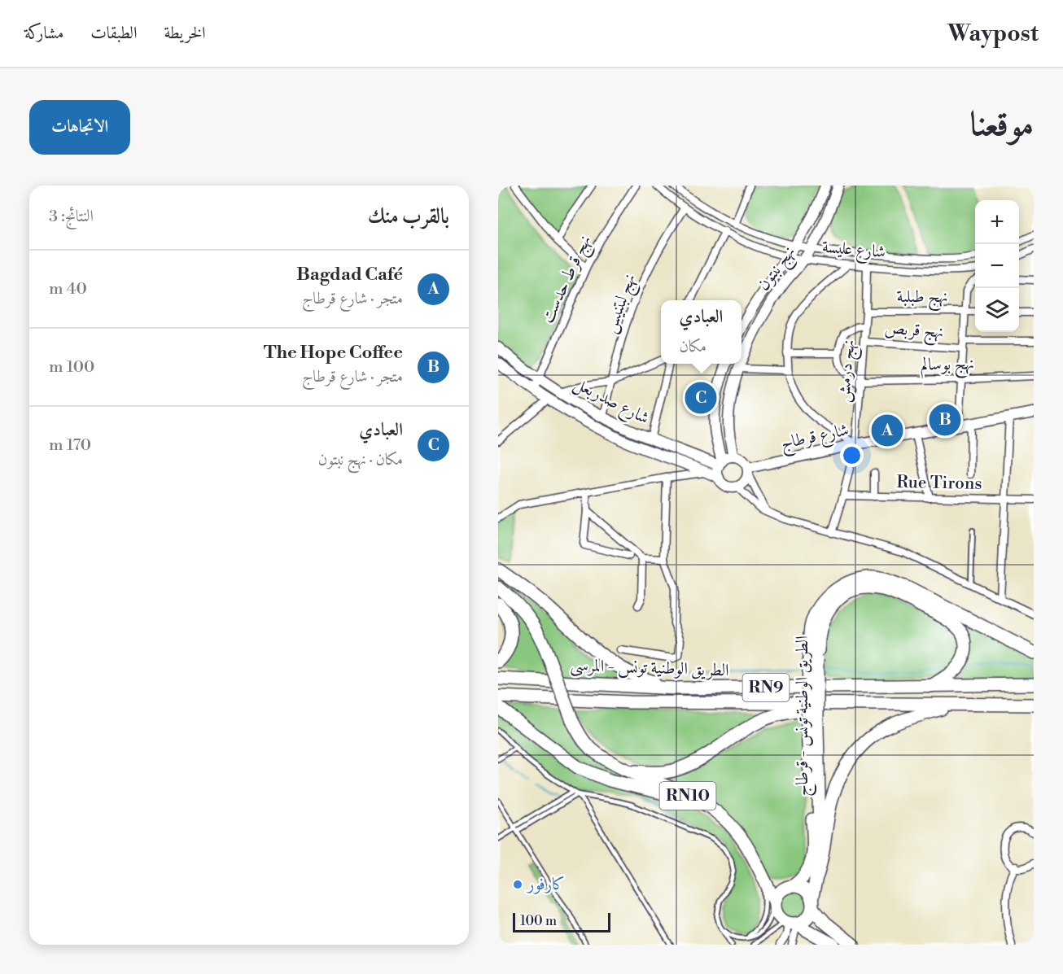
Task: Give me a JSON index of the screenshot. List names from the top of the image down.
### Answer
{
  "streets": {
    "highway": [
      "الطريق الوطنية تونس - المرسى",
      "RN9",
      "الطريق الوطنية تونس - قرطاج",
      "RN10"
    ],
    "street": [
      "شارع عليسة",
      "نهج نبتون",
      "نهج قرط حدست",
      "نهج طبلبة",
      "نهج لبتنيس",
      "نهج قربص",
      "نهج بوسالم",
      "نهج درمش",
      "شارع صدربعل",
      "شارع قرطاج",
      "Rue Tirons"
    ]
  },
  "crossings": [
    ["شارع عليسة", "نهج نبتون"],
    ["شارع عليسة", "نهج لبتنيس"],
    ["شارع عليسة", "نهج درمش"],
    ["نهج نبتون", "شارع صدربعل"],
    ["نهج نبتون", "شارع قرطاج"],
    ["نهج قرط حدست", "شارع صدربعل"],
    ["نهج طبلبة", "نهج درمش"],
    ["نهج لبتنيس", "شارع صدربعل"],
    ["نهج قربص", "نهج درمش"],
    ["نهج بوسالم", "نهج درمش"],
    ["نهج درمش", "شارع قرطاج"],
    ["نهج درمش", "Rue Tirons"],
    ["شارع صدربعل", "شارع قرطاج"],
    ["الطريق الوطنية تونس - المرسى", "الطريق الوطنية تونس - قرطاج"],
    ["الطريق الوطنية تونس - قرطاج", "RN10"]
  ],
  "places": ["كارفور"],
  "scale_bar": "100 m",
  "page": {
    "header": "Waypost",
    "nav": ["الخريطة", "الطبقات", "مشاركة"],
    "title": "موقعنا",
    "buttons": "الاتجاهات",
    "heading": ["بالقرب منك", "النتائج: 3"],
    "map_buttons": ["+", "−"],
    "list": [
      {
        "mark": "A",
        "name": "Bagdad Café",
        "note": "متجر · شارع قرطاج",
        "value": "40 m"
      },
      {
        "mark": "B",
        "name": "The Hope Coffee",
        "note": "متجر · شارع قرطاج",
        "value": "100 m"
      },
      {
        "mark": "C",
        "name": "العبادي",
        "note": "مكان · نهج نبتون",
        "value": "170 m"
      }
    ],
    "popup": ["العبادي", "مكان"],
    "pins": ["C", "B", "A"],
    "scale": "100 m"
  }
}
